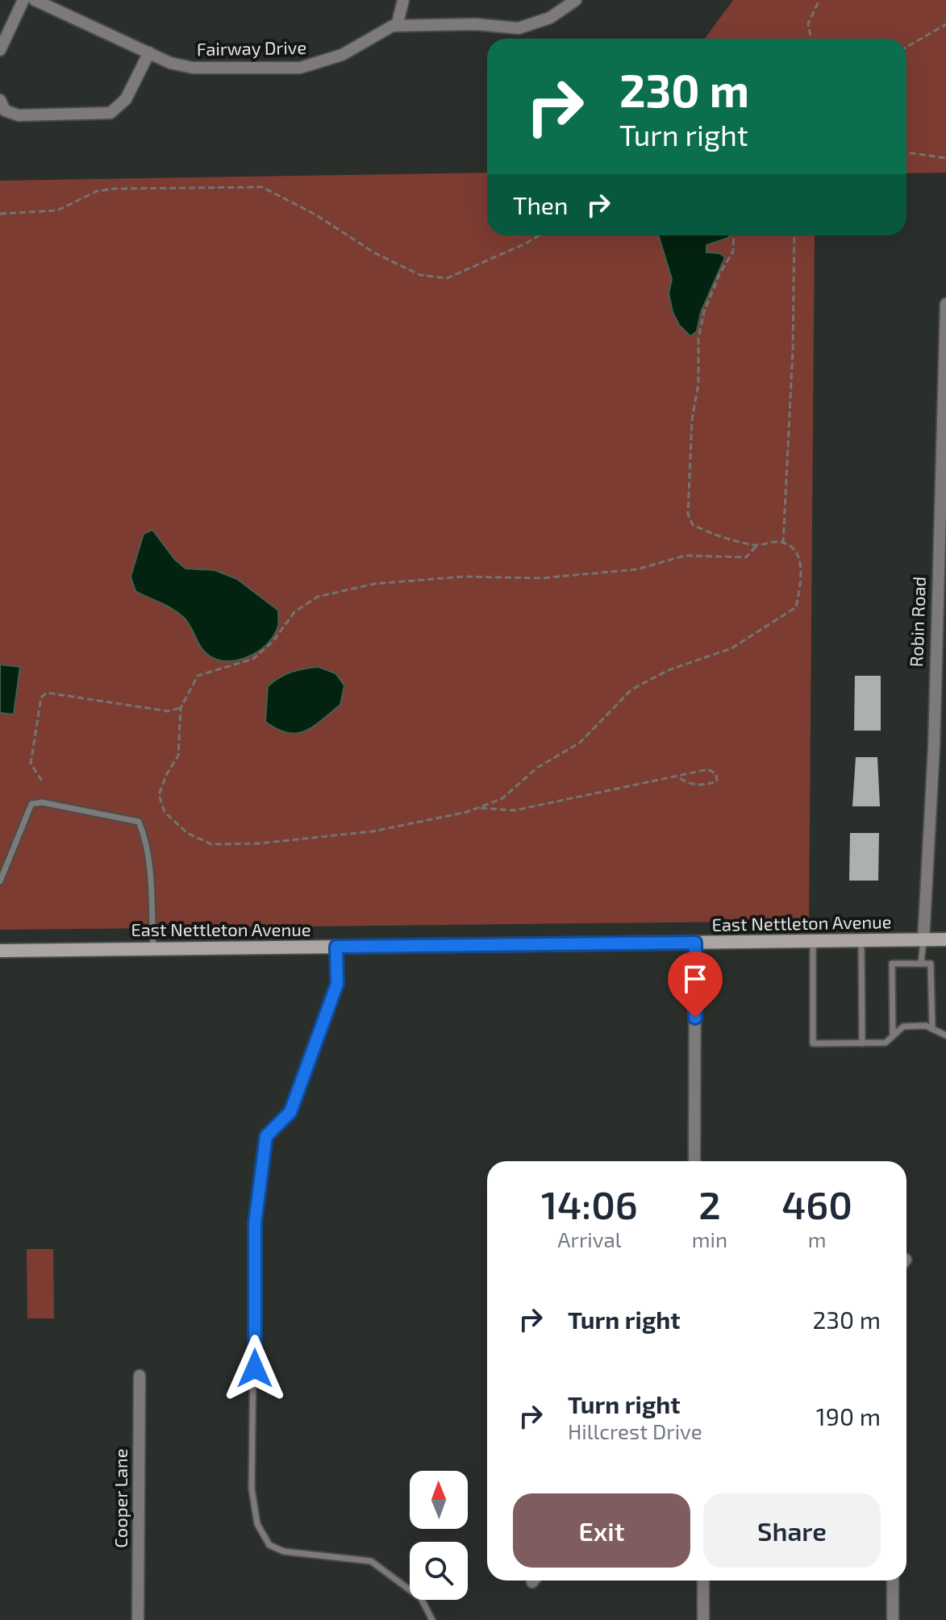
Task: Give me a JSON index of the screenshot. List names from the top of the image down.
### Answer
{
  "streets": {
    "main road": ["East Nettleton Avenue"],
    "street": ["Fairway Drive", "Robin Road", "Cooper Lane"]
  },
  "crossings": [
    ["Robin Road", "East Nettleton Avenue"]
  ],
  "north": "top",
  "page": {
    "turn": ["230 m", "Turn right"],
    "then": "Then",
    "eta": [
      "14:06",
      "Arrival",
      "2",
      "min",
      "460",
      "m"
    ],
    "list": [
      {
        "name": "Turn right",
        "value": "230 m"
      },
      {
        "name": "Turn right",
        "note": "Hillcrest Drive",
        "value": "190 m"
      }
    ],
    "buttons": ["Exit", "Share"]
  }
}
